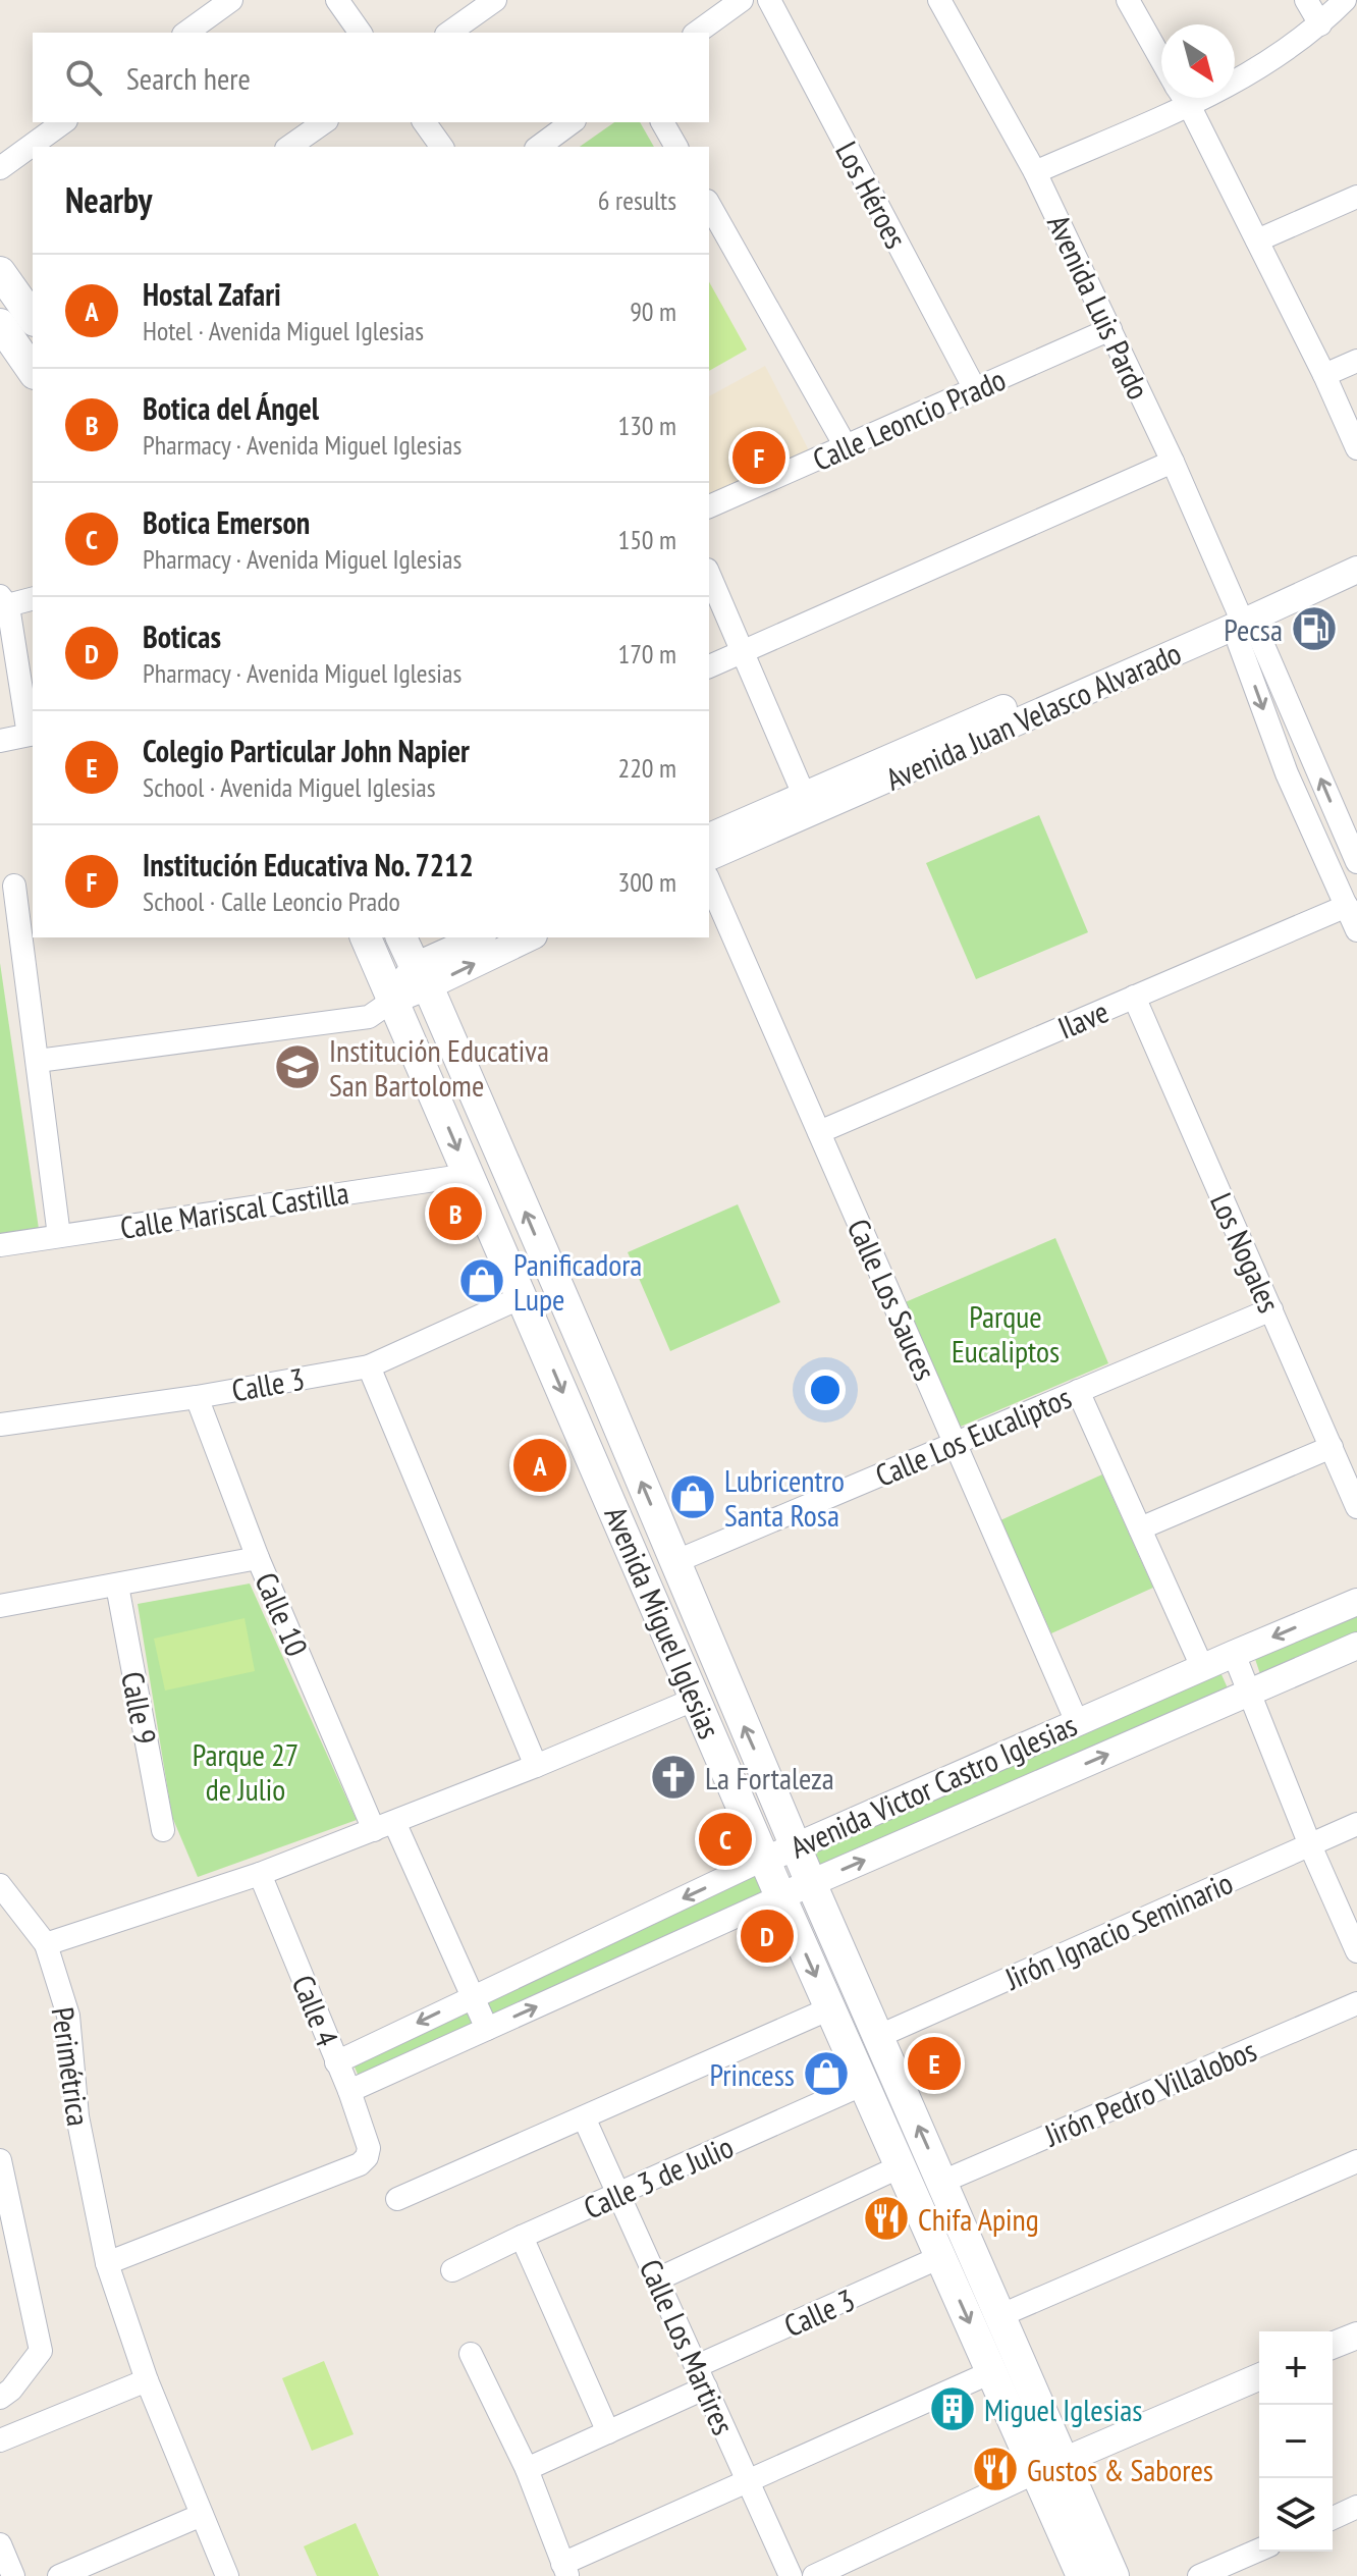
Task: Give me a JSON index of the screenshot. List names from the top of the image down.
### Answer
{
  "streets": {
    "main road": ["Avenida Miguel Iglesias"],
    "street": [
      "Los Héroes",
      "Avenida Luis Pardo",
      "Calle Leoncio Prado",
      "Avenida Juan Velasco Alvarado",
      "Ilave",
      "Calle Mariscal Castilla",
      "Los Nogales",
      "Calle Los Sauces",
      "Calle 3",
      "Calle Los Eucaliptos",
      "Calle 10",
      "Calle 9",
      "Avenida Victor Castro Iglesias",
      "Jirón Ignacio Seminario",
      "Calle 4",
      "Perimétrica",
      "Jirón Pedro Villalobos",
      "Calle 3 de Julio",
      "Calle Los Martires"
    ]
  },
  "crossings": [
    ["Los Héroes", "Calle Leoncio Prado"],
    ["Avenida Luis Pardo", "Calle Leoncio Prado"],
    ["Avenida Luis Pardo", "Avenida Juan Velasco Alvarado"],
    ["Avenida Luis Pardo", "Ilave"],
    ["Ilave", "Los Nogales"],
    ["Ilave", "Calle Los Sauces"],
    ["Calle Mariscal Castilla", "Avenida Miguel Iglesias"],
    ["Los Nogales", "Calle Los Eucaliptos"],
    ["Calle Los Sauces", "Calle Los Eucaliptos"],
    ["Calle Los Sauces", "Avenida Victor Castro Iglesias"],
    ["Calle 3", "Calle 10"],
    ["Calle 3", "Avenida Miguel Iglesias"],
    ["Calle 3", "Calle Los Martires"],
    ["Calle Los Eucaliptos", "Avenida Miguel Iglesias"],
    ["Calle 10", "Avenida Victor Castro Iglesias"],
    ["Avenida Miguel Iglesias", "Avenida Victor Castro Iglesias"],
    ["Avenida Miguel Iglesias", "Jirón Ignacio Seminario"],
    ["Avenida Miguel Iglesias", "Jirón Pedro Villalobos"],
    ["Avenida Miguel Iglesias", "Calle 3 de Julio"],
    ["Avenida Victor Castro Iglesias", "Calle 4"],
    ["Calle 4", "Perimétrica"],
    ["Calle 3 de Julio", "Calle Los Martires"]
  ],
  "parks": ["Parque Eucaliptos", "Parque 27 de Julio"],
  "places": {
    "fuel station": ["Pecsa"],
    "school or university": ["Institución Educativa San Bartolome"],
    "shop": ["Panificadora Lupe", "Lubricentro Santa Rosa", "Princess"],
    "church": ["La Fortaleza"],
    "restaurant": ["Chifa Aping", "Gustos & Sabores"],
    "building": ["Miguel Iglesias"]
  },
  "north": "bottom right",
  "page": {
    "search": "Search here",
    "heading": ["Nearby", "6 results"],
    "list": [
      {
        "mark": "A",
        "name": "Hostal Zafari",
        "note": "Hotel · Avenida Miguel Iglesias",
        "value": "90 m"
      },
      {
        "mark": "B",
        "name": "Botica del Ángel",
        "note": "Pharmacy · Avenida Miguel Iglesias",
        "value": "130 m"
      },
      {
        "mark": "C",
        "name": "Botica Emerson",
        "note": "Pharmacy · Avenida Miguel Iglesias",
        "value": "150 m"
      },
      {
        "mark": "D",
        "name": "Boticas",
        "note": "Pharmacy · Avenida Miguel Iglesias",
        "value": "170 m"
      },
      {
        "mark": "E",
        "name": "Colegio Particular John Napier",
        "note": "School · Avenida Miguel Iglesias",
        "value": "220 m"
      },
      {
        "mark": "F",
        "name": "Institución Educativa No. 7212",
        "note": "School · Calle Leoncio Prado",
        "value": "300 m"
      }
    ],
    "pins": [
      "F",
      "B",
      "A",
      "C",
      "D",
      "E"
    ],
    "map_buttons": ["+", "−"]
  }
}
